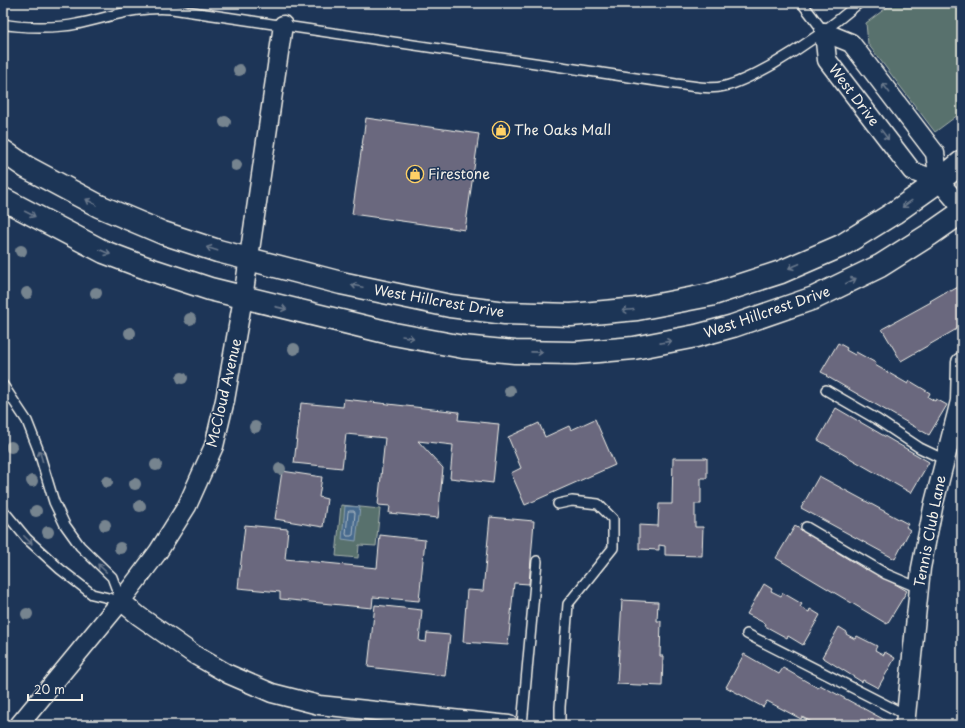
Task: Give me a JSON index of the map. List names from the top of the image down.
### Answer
{
  "streets": {
    "main road": ["West Hillcrest Drive"],
    "street": ["West Drive", "McCloud Avenue", "Tennis Club Lane"]
  },
  "crossings": [
    ["West Drive", "West Hillcrest Drive"],
    ["West Hillcrest Drive", "McCloud Avenue"]
  ],
  "places": {
    "shop": ["The Oaks Mall", "Firestone"]
  },
  "scale_bar": "20 m"
}
